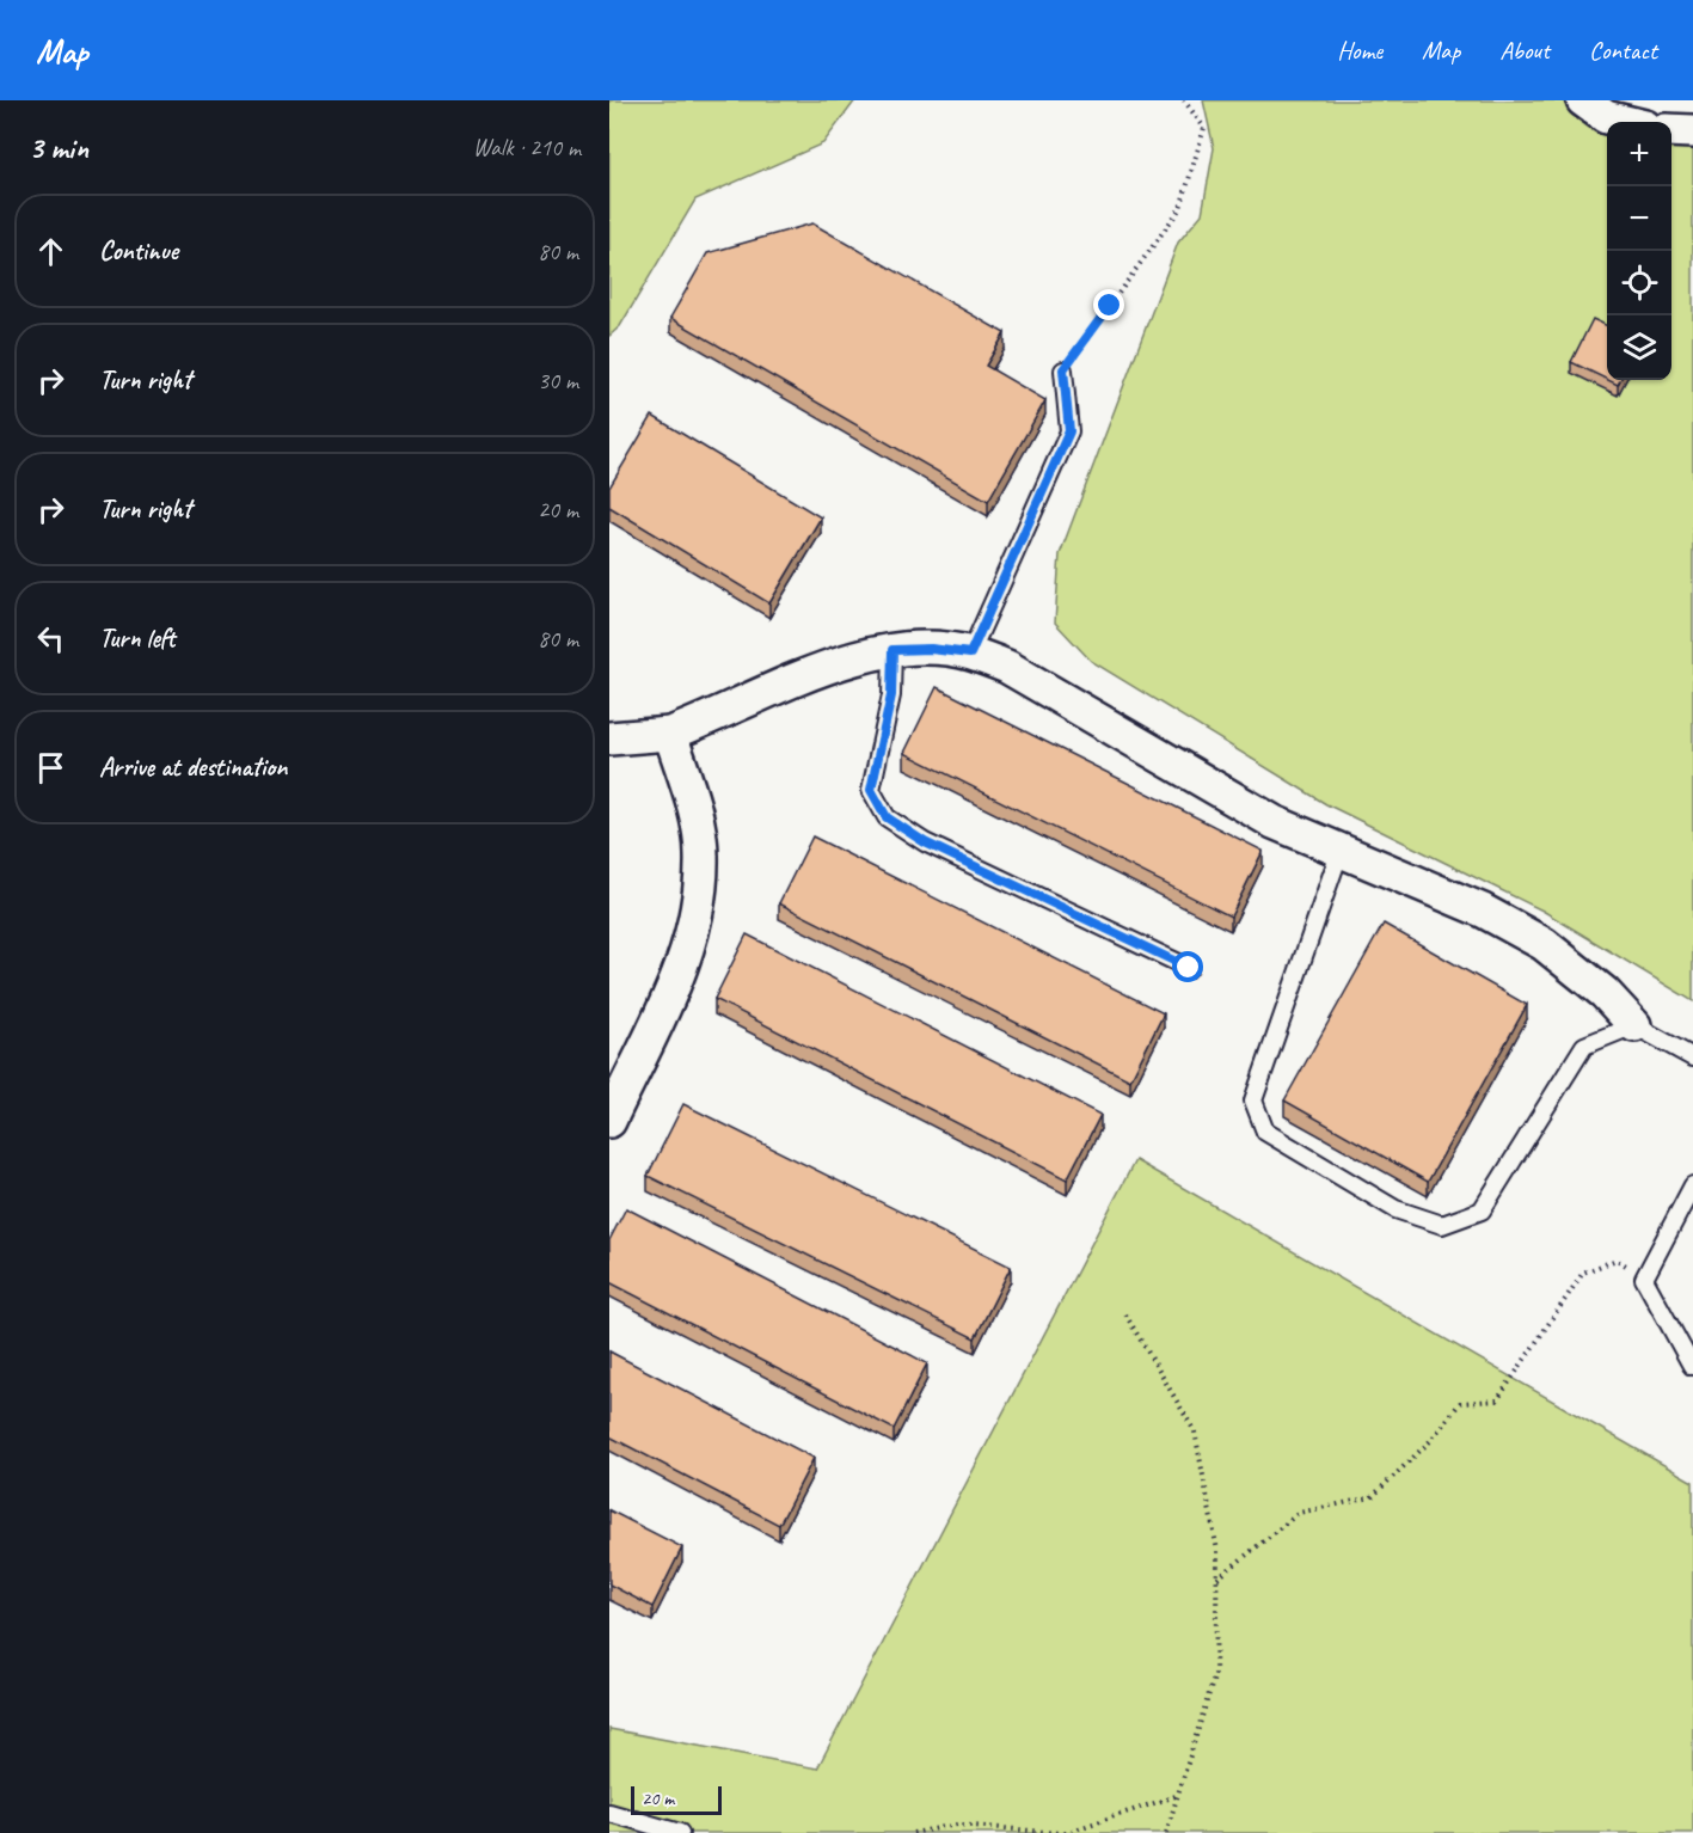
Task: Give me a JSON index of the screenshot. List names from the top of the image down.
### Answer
{
  "scale_bar": "20 m",
  "page": {
    "header": "Map",
    "nav": [
      "Home",
      "Map",
      "About",
      "Contact"
    ],
    "heading": ["3 min", "Walk · 210 m"],
    "map_buttons": ["+", "−"],
    "list": [
      ["Continue", "80 m"],
      ["Turn right", "30 m"],
      ["Turn right", "20 m"],
      ["Turn left", "80 m"],
      "Arrive at destination"
    ],
    "scale": "20 m"
  }
}
